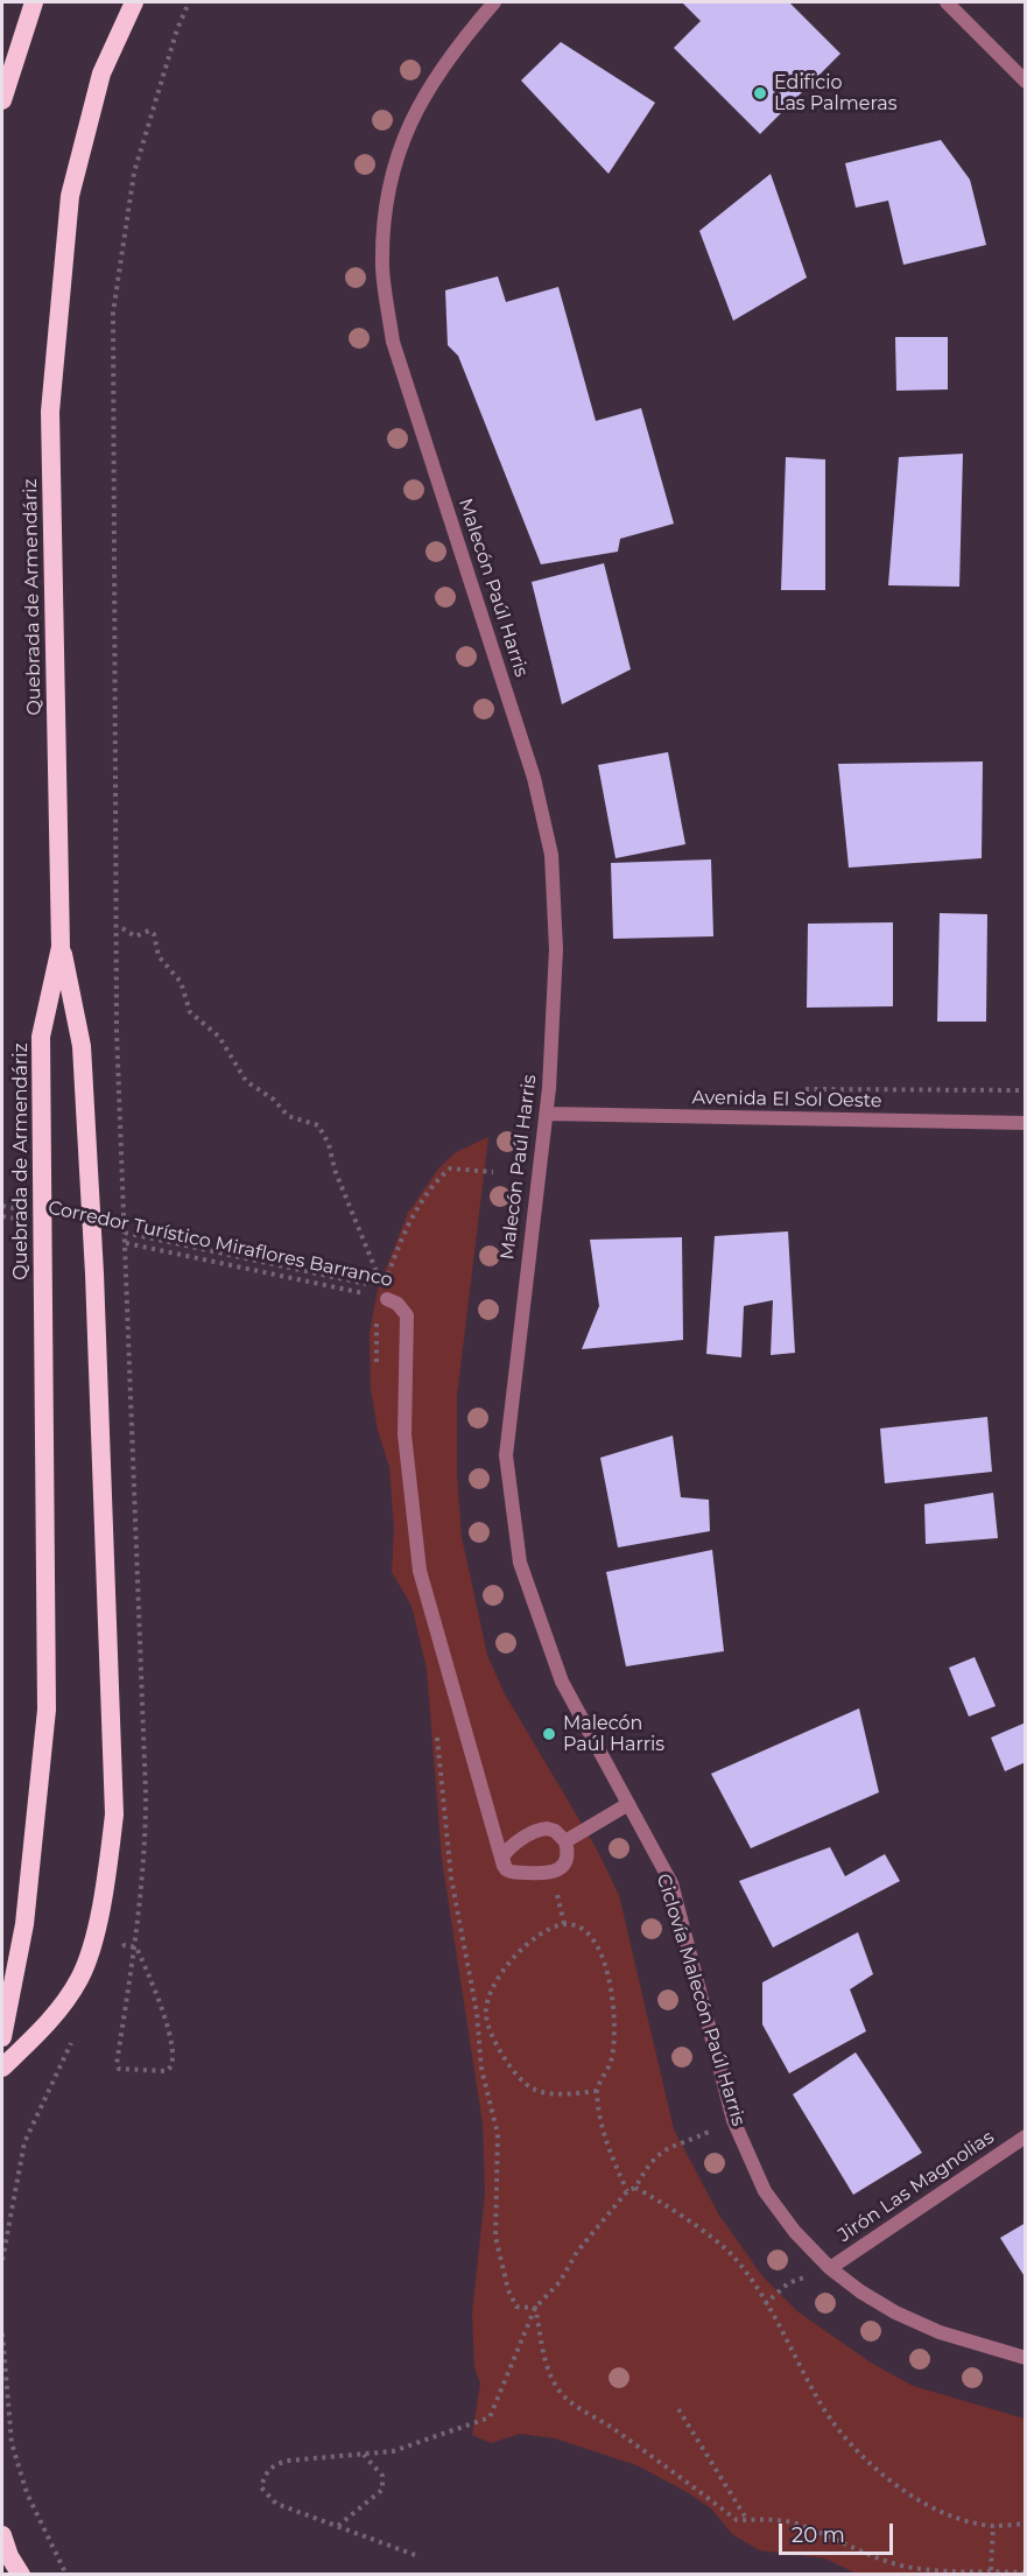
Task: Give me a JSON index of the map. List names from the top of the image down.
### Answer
{
  "streets": {
    "highway": ["Quebrada de Armendáriz"],
    "street": [
      "Malecón Paúl Harris",
      "Avenida El Sol Oeste",
      "Corredor Turístico Miraflores Barranco",
      "Jirón Las Magnolias"
    ]
  },
  "crossings": [
    ["Malecón Paúl Harris", "Avenida El Sol Oeste"],
    ["Malecón Paúl Harris", "Jirón Las Magnolias"],
    ["Quebrada de Armendáriz", "Corredor Turístico Miraflores Barranco"]
  ],
  "places": ["Edificio Las Palmeras", "Malecón Paúl Harris"],
  "scale_bar": "20 m"
}
